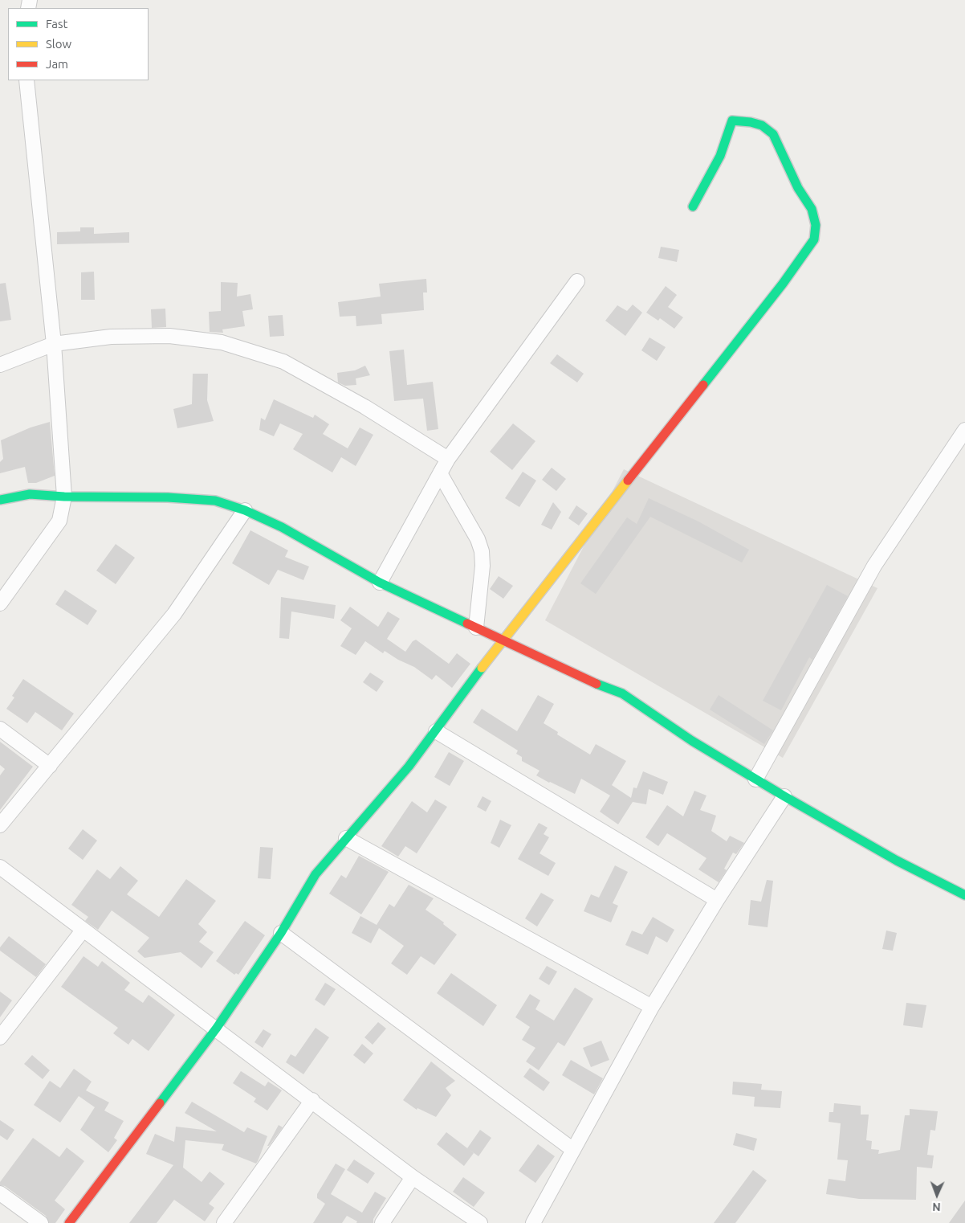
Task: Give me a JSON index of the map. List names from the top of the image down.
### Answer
{
  "legend": ["Fast", "Slow", "Jam"],
  "north": "bottom"
}
